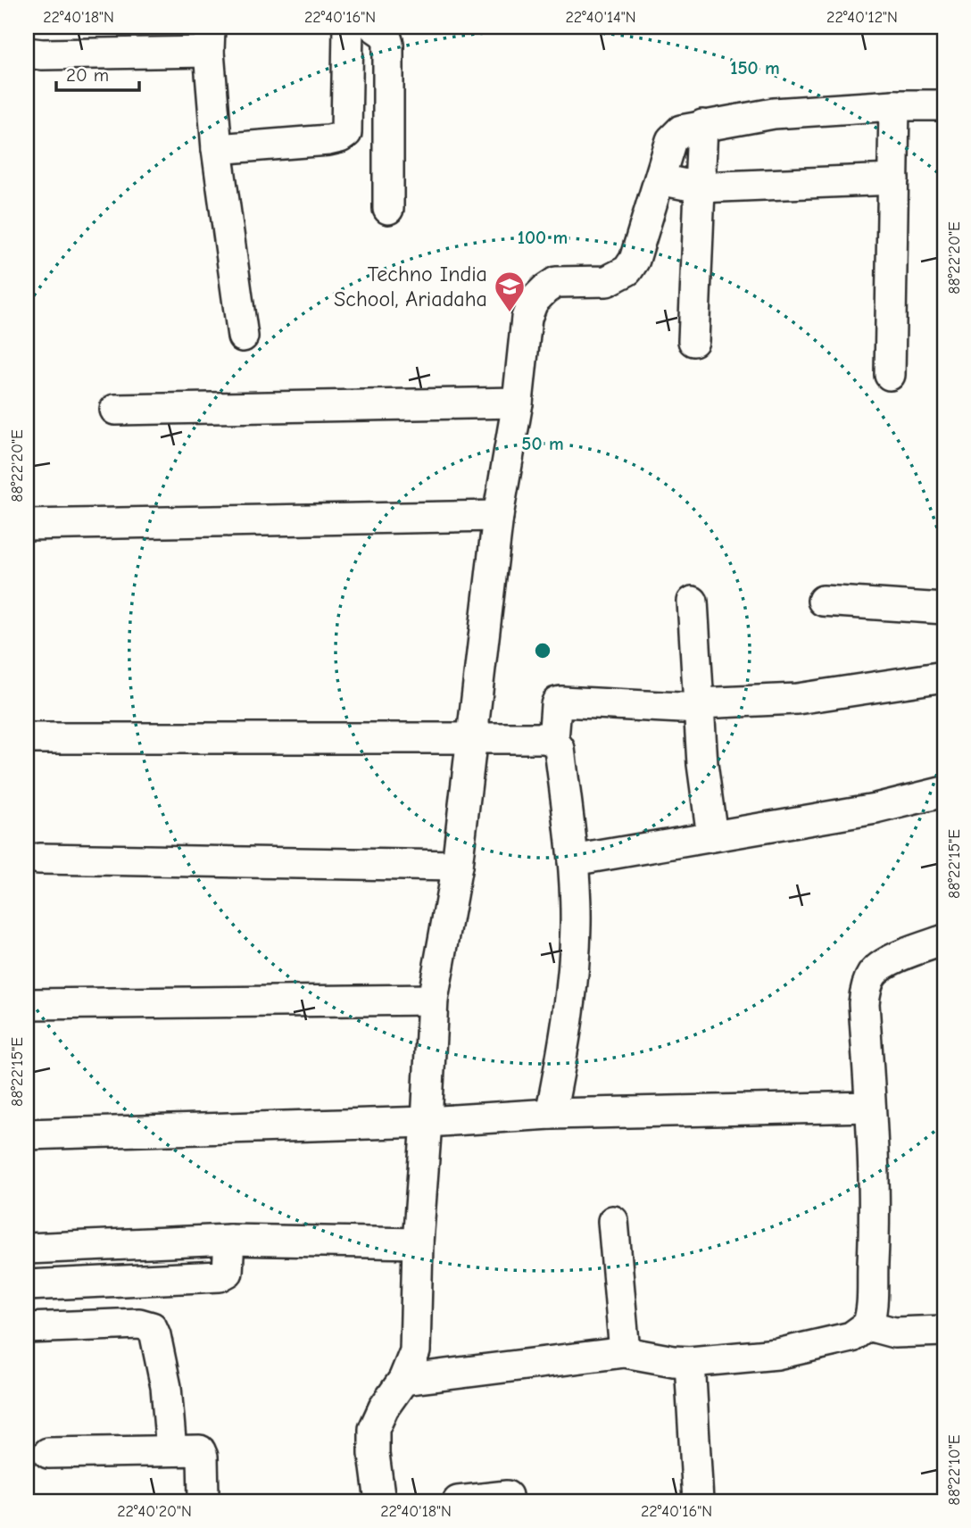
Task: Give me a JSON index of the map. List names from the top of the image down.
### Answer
{
  "places": {
    "school or university": ["Techno India School, Ariadaha"]
  },
  "scale_bar": "20 m",
  "coordinates": [
    "22°40'18\"N",
    "22°40'16\"N",
    "22°40'14\"N",
    "22°40'12\"N",
    "88°22'20\"E",
    "88°22'15\"E",
    "88°22'10\"E",
    "22°40'20\"N"
  ],
  "rings": ["150 m", "100 m", "50 m"]
}
